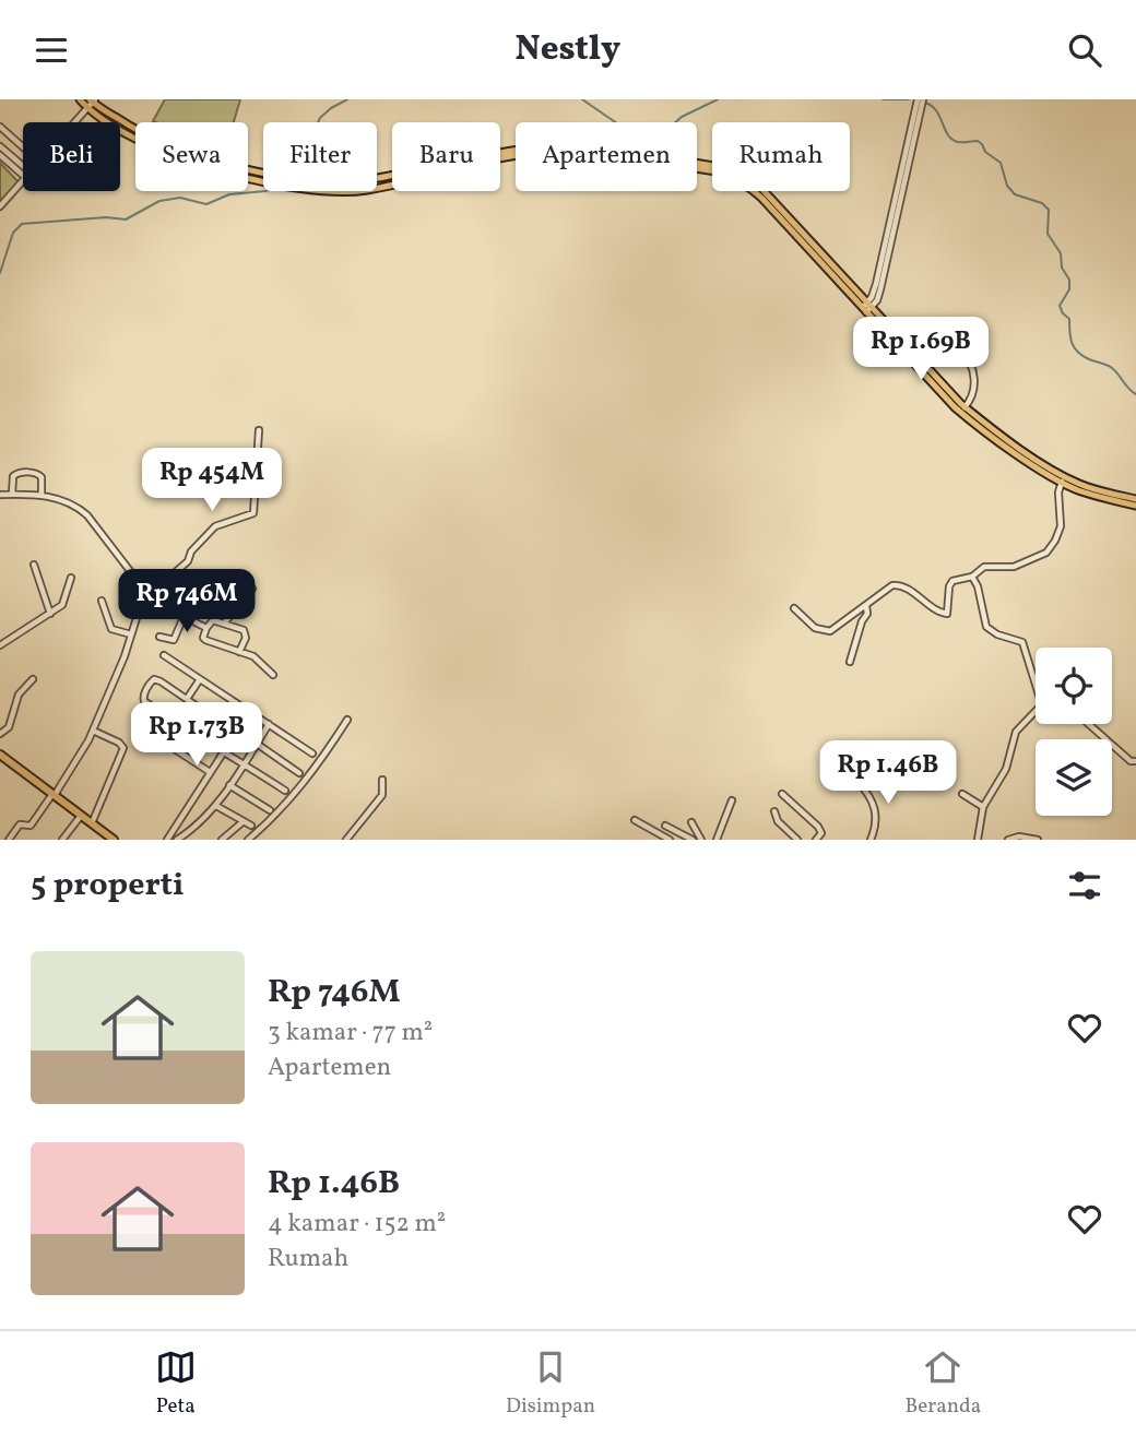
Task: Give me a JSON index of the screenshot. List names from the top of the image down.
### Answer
{
  "page": {
    "header": "Nestly",
    "chip": [
      "Beli",
      "Sewa",
      "Filter",
      "Baru",
      "Apartemen",
      "Rumah"
    ],
    "price": [
      "Rp 1.69B",
      "Rp 454M",
      "Rp 746M",
      "Rp 1.73B",
      "Rp 1.46B"
    ],
    "heading": "5 properti",
    "list": [
      {
        "name": "Rp 746M",
        "note": "3 kamar · 77 m² · Apartemen"
      },
      {
        "name": "Rp 1.46B",
        "note": "4 kamar · 152 m² · Rumah"
      }
    ],
    "tabs": ["Peta", "Disimpan", "Beranda"]
  }
}
